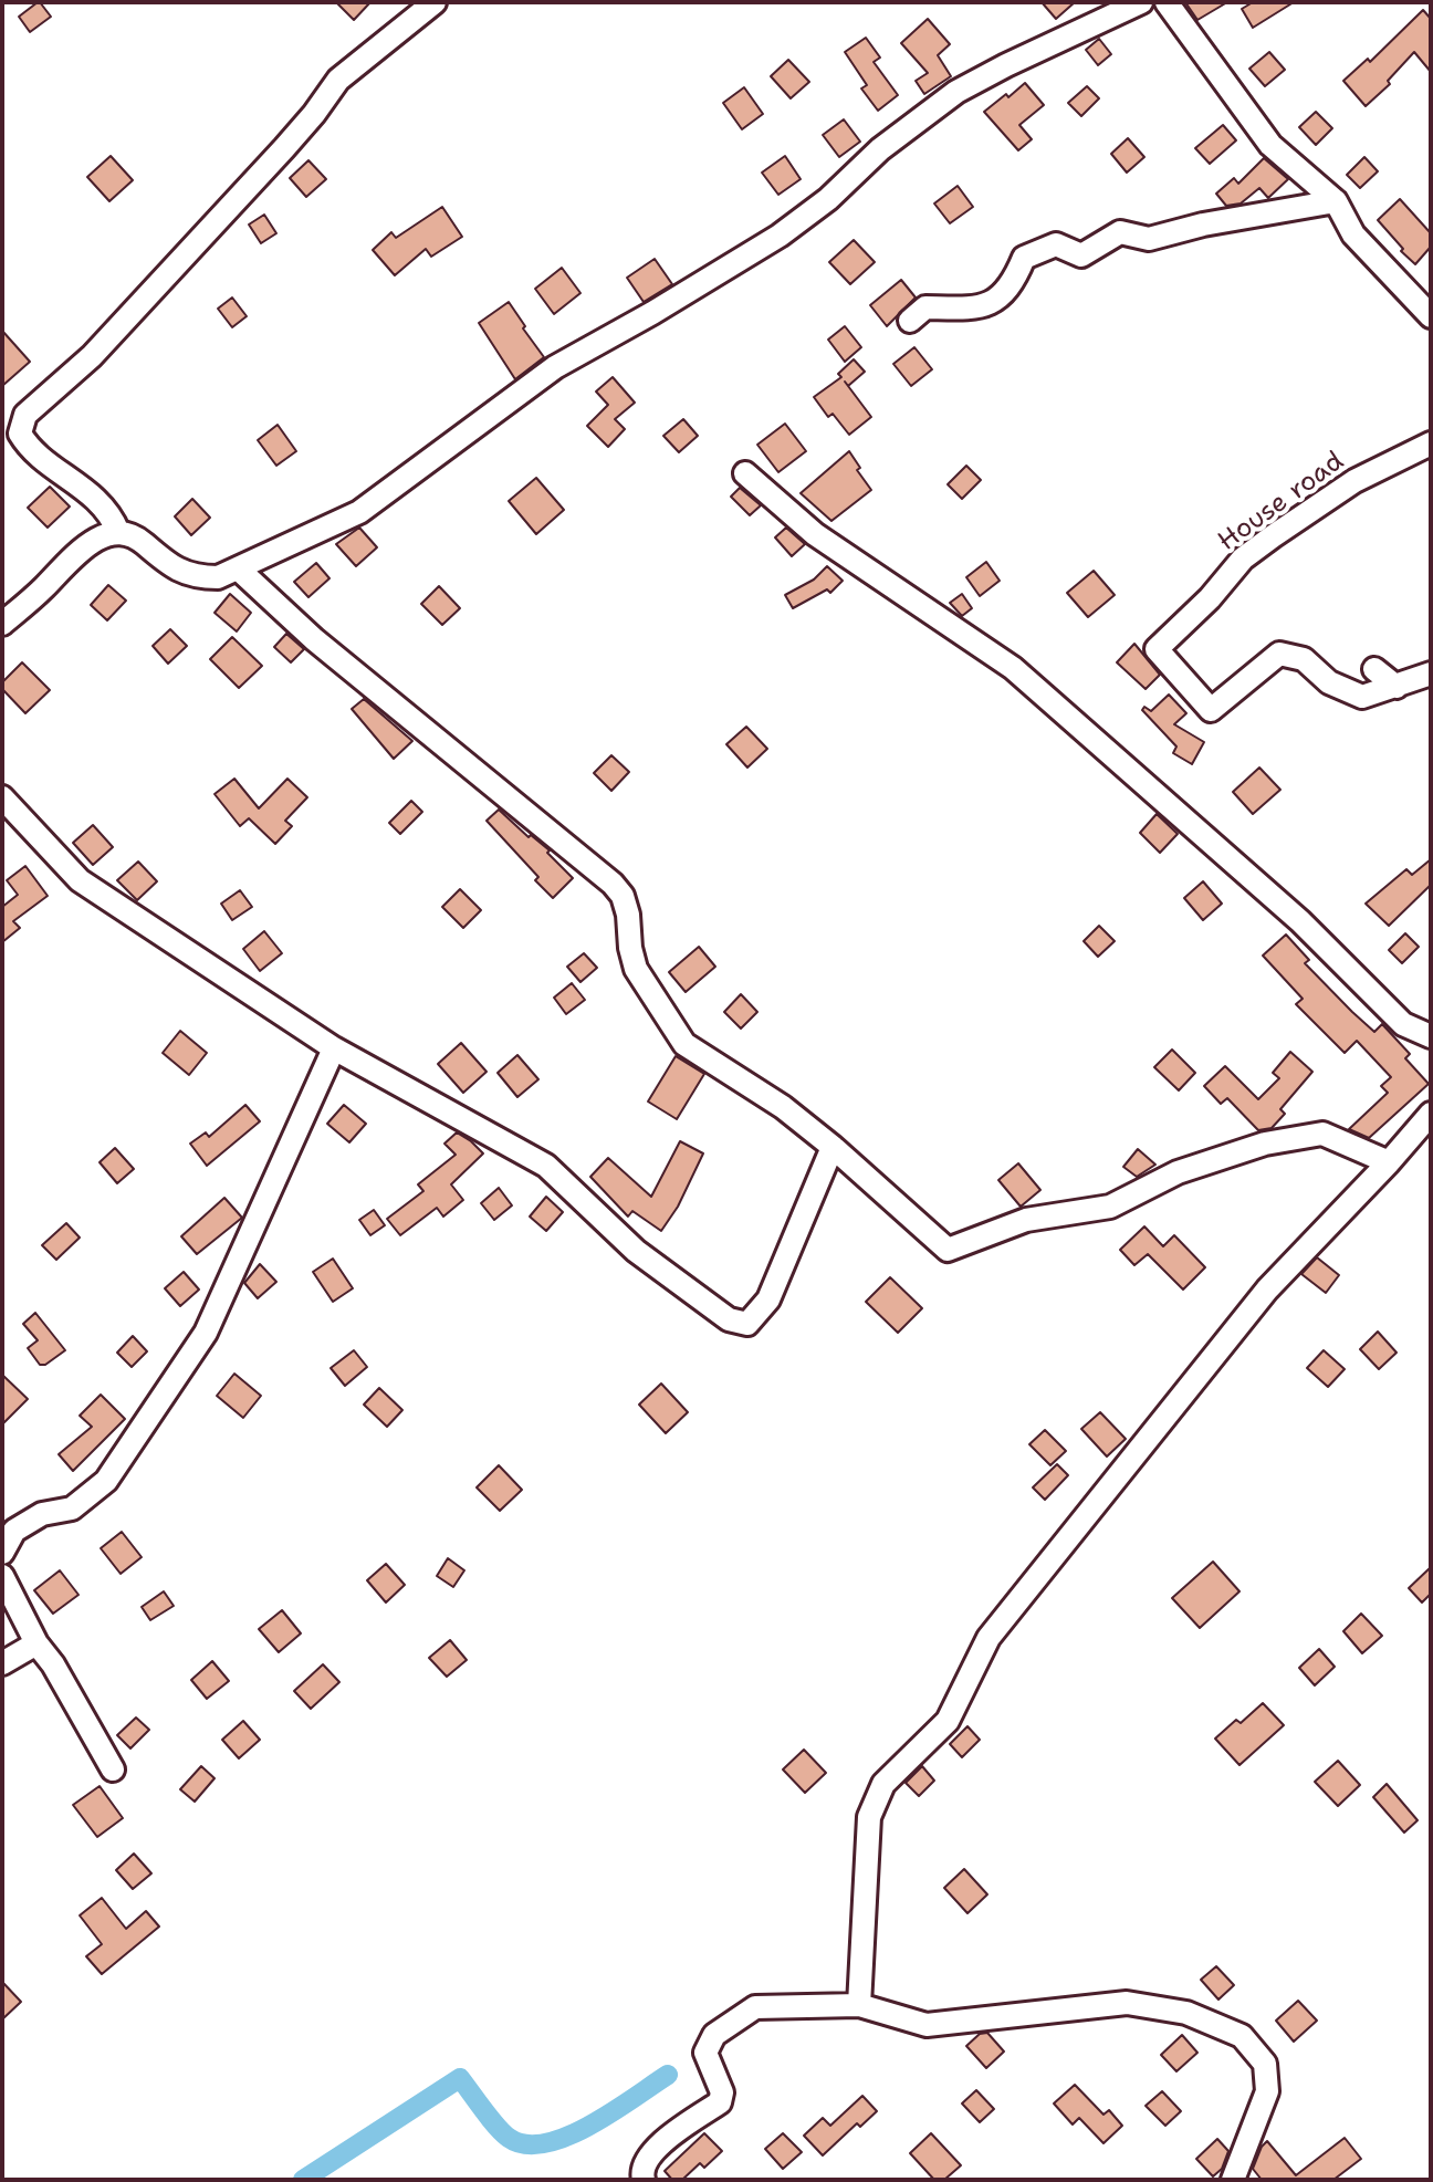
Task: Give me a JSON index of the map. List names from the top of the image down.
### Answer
{
  "streets": {
    "street": ["House road"]
  }
}
